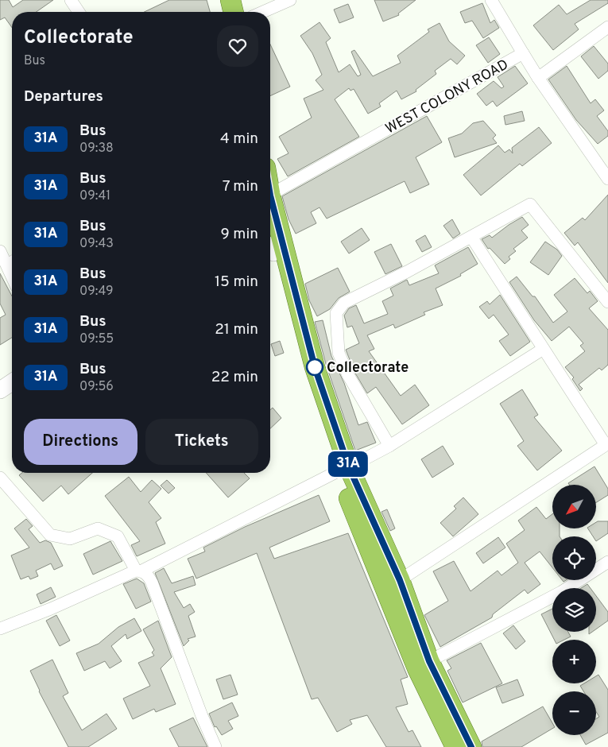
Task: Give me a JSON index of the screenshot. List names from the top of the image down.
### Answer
{
  "streets": {
    "street": ["WEST COLONY ROAD"]
  },
  "places": ["Collectorate"],
  "lines": ["bus line 31A"],
  "north": "bottom left",
  "page": {
    "on_map": "31A",
    "heading": [
      ["Collectorate", "Bus"],
      "Departures"
    ],
    "list": [
      {
        "mark": "31A",
        "name": "Bus",
        "note": "09:38",
        "value": "4 min"
      },
      {
        "mark": "31A",
        "name": "Bus",
        "note": "09:41",
        "value": "7 min"
      },
      {
        "mark": "31A",
        "name": "Bus",
        "note": "09:43",
        "value": "9 min"
      },
      {
        "mark": "31A",
        "name": "Bus",
        "note": "09:49",
        "value": "15 min"
      },
      {
        "mark": "31A",
        "name": "Bus",
        "note": "09:55",
        "value": "21 min"
      },
      {
        "mark": "31A",
        "name": "Bus",
        "note": "09:56",
        "value": "22 min"
      }
    ],
    "buttons": ["Directions", "Tickets"],
    "map_buttons": ["+", "−"]
  }
}
